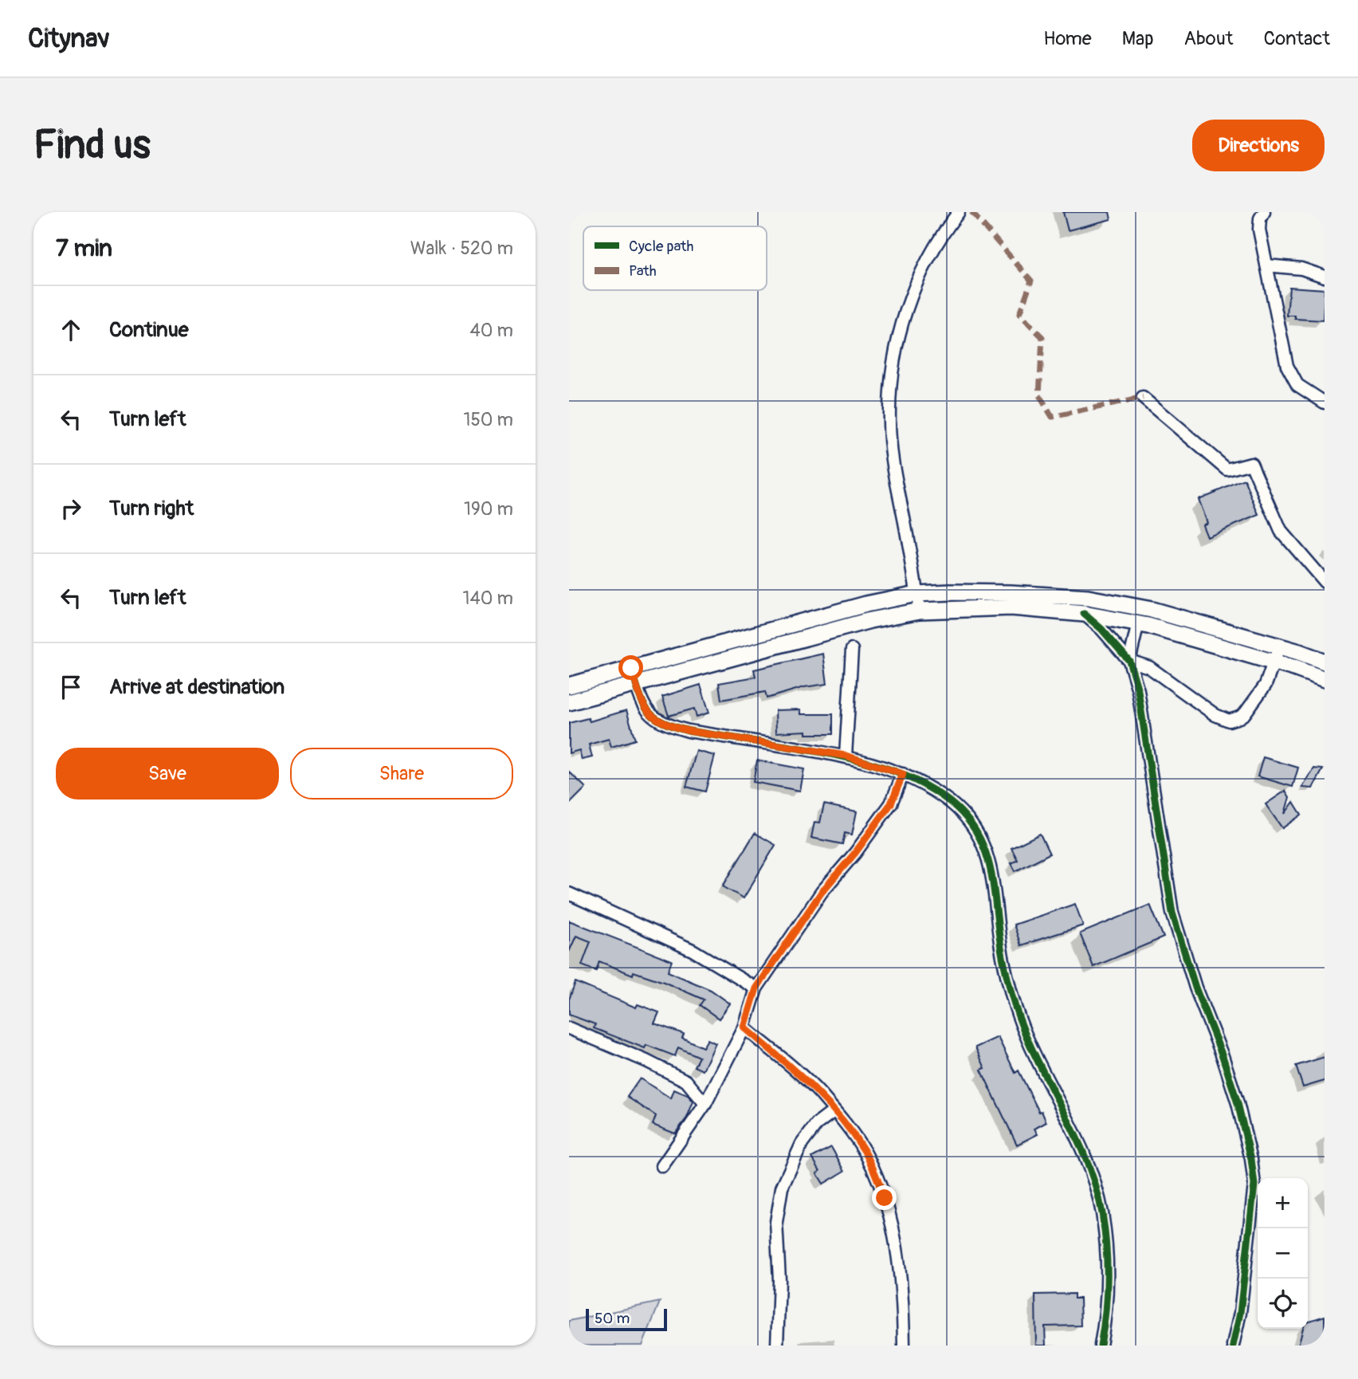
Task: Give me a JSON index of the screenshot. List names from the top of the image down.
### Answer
{
  "legend": ["Cycle path", "Path"],
  "scale_bar": "50 m",
  "page": {
    "header": "Citynav",
    "nav": [
      "Home",
      "Map",
      "About",
      "Contact"
    ],
    "buttons": [
      "Directions",
      ["Save", "Share"]
    ],
    "title": "Find us",
    "heading": ["7 min", "Walk · 520 m"],
    "list": [
      ["Continue", "40 m"],
      ["Turn left", "150 m"],
      ["Turn right", "190 m"],
      ["Turn left", "140 m"],
      "Arrive at destination"
    ],
    "map_buttons": ["+", "−"],
    "scale": "50 m"
  }
}
